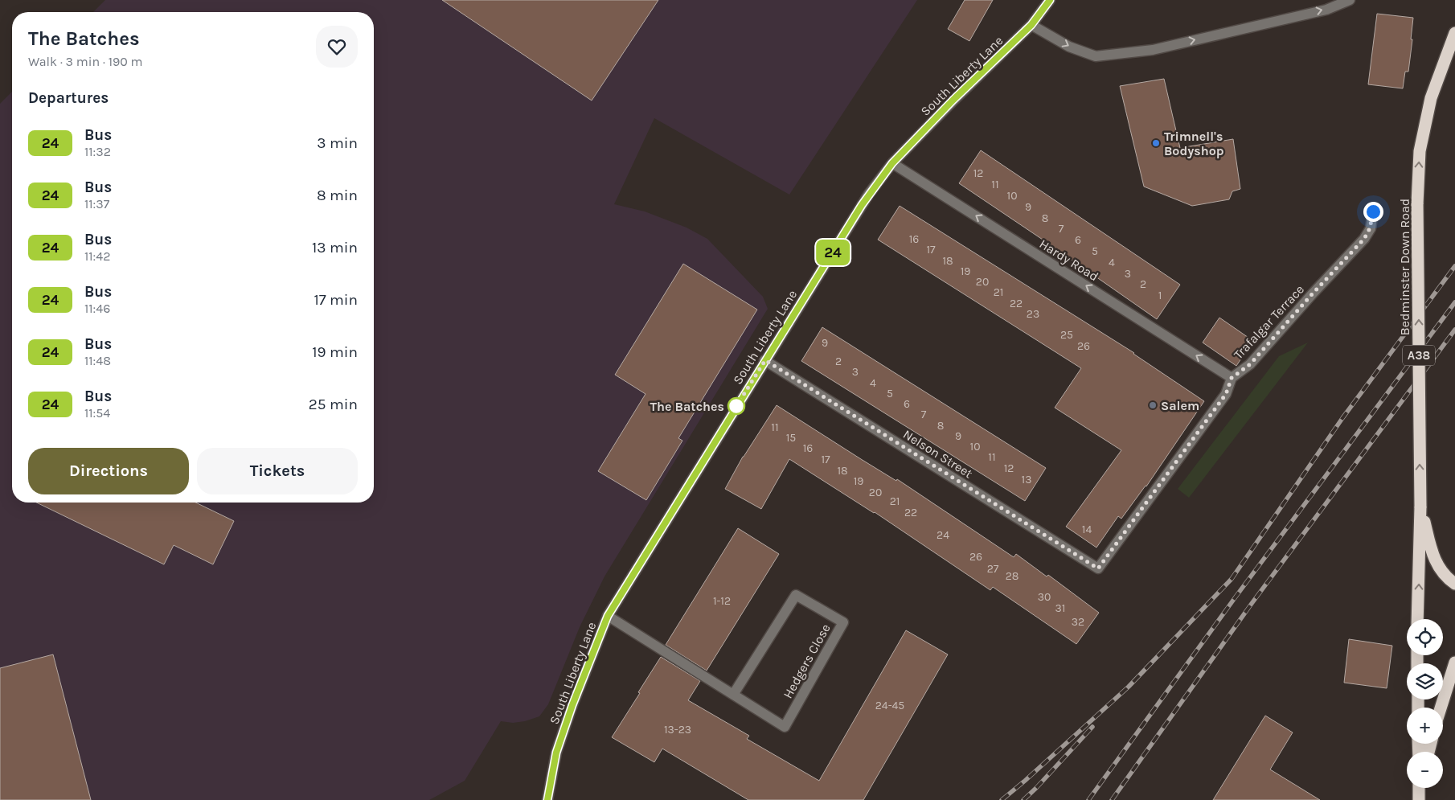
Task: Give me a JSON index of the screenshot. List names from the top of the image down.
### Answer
{
  "streets": {
    "highway": ["Bedminster Down Road", "A38"],
    "street": [
      "South Liberty Lane",
      "Hardy Road",
      "Trafalgar Terrace",
      "Nelson Street",
      "Hedgers Close"
    ]
  },
  "crossings": [
    ["South Liberty Lane", "Hardy Road"],
    ["South Liberty Lane", "Nelson Street"],
    ["South Liberty Lane", "Hedgers Close"],
    ["Hardy Road", "Trafalgar Terrace"],
    ["Bedminster Down Road", "A38"],
    ["Trafalgar Terrace", "Nelson Street"]
  ],
  "one_way": ["Hardy Road", "Bedminster Down Road"],
  "places": ["Trimnell's Bodyshop", "Salem", "The Batches"],
  "lines": ["bus line 24"],
  "house_numbers": [
    "12",
    "11",
    "10",
    "9",
    "8",
    "7",
    "16",
    "6",
    "17",
    "5",
    "18",
    "4",
    "19",
    "3",
    "20",
    "2",
    "21",
    "1",
    "22",
    "23",
    "25",
    "9",
    "26",
    "2",
    "3",
    "4",
    "5",
    "6",
    "7",
    "8",
    "11",
    "9",
    "15",
    "10",
    "16",
    "11",
    "17",
    "12",
    "18",
    "13",
    "19",
    "20",
    "21",
    "22",
    "14",
    "24",
    "26",
    "27",
    "28",
    "30",
    "1-12",
    "31",
    "32",
    "24-45",
    "13-23"
  ],
  "page": {
    "on_map": "24",
    "heading": [
      ["The Batches", "Walk · 3 min · 190 m"],
      "Departures"
    ],
    "list": [
      {
        "mark": "24",
        "name": "Bus",
        "note": "11:32",
        "value": "3 min"
      },
      {
        "mark": "24",
        "name": "Bus",
        "note": "11:37",
        "value": "8 min"
      },
      {
        "mark": "24",
        "name": "Bus",
        "note": "11:42",
        "value": "13 min"
      },
      {
        "mark": "24",
        "name": "Bus",
        "note": "11:46",
        "value": "17 min"
      },
      {
        "mark": "24",
        "name": "Bus",
        "note": "11:48",
        "value": "19 min"
      },
      {
        "mark": "24",
        "name": "Bus",
        "note": "11:54",
        "value": "25 min"
      }
    ],
    "buttons": ["Directions", "Tickets"],
    "map_buttons": ["+", "−"]
  }
}
